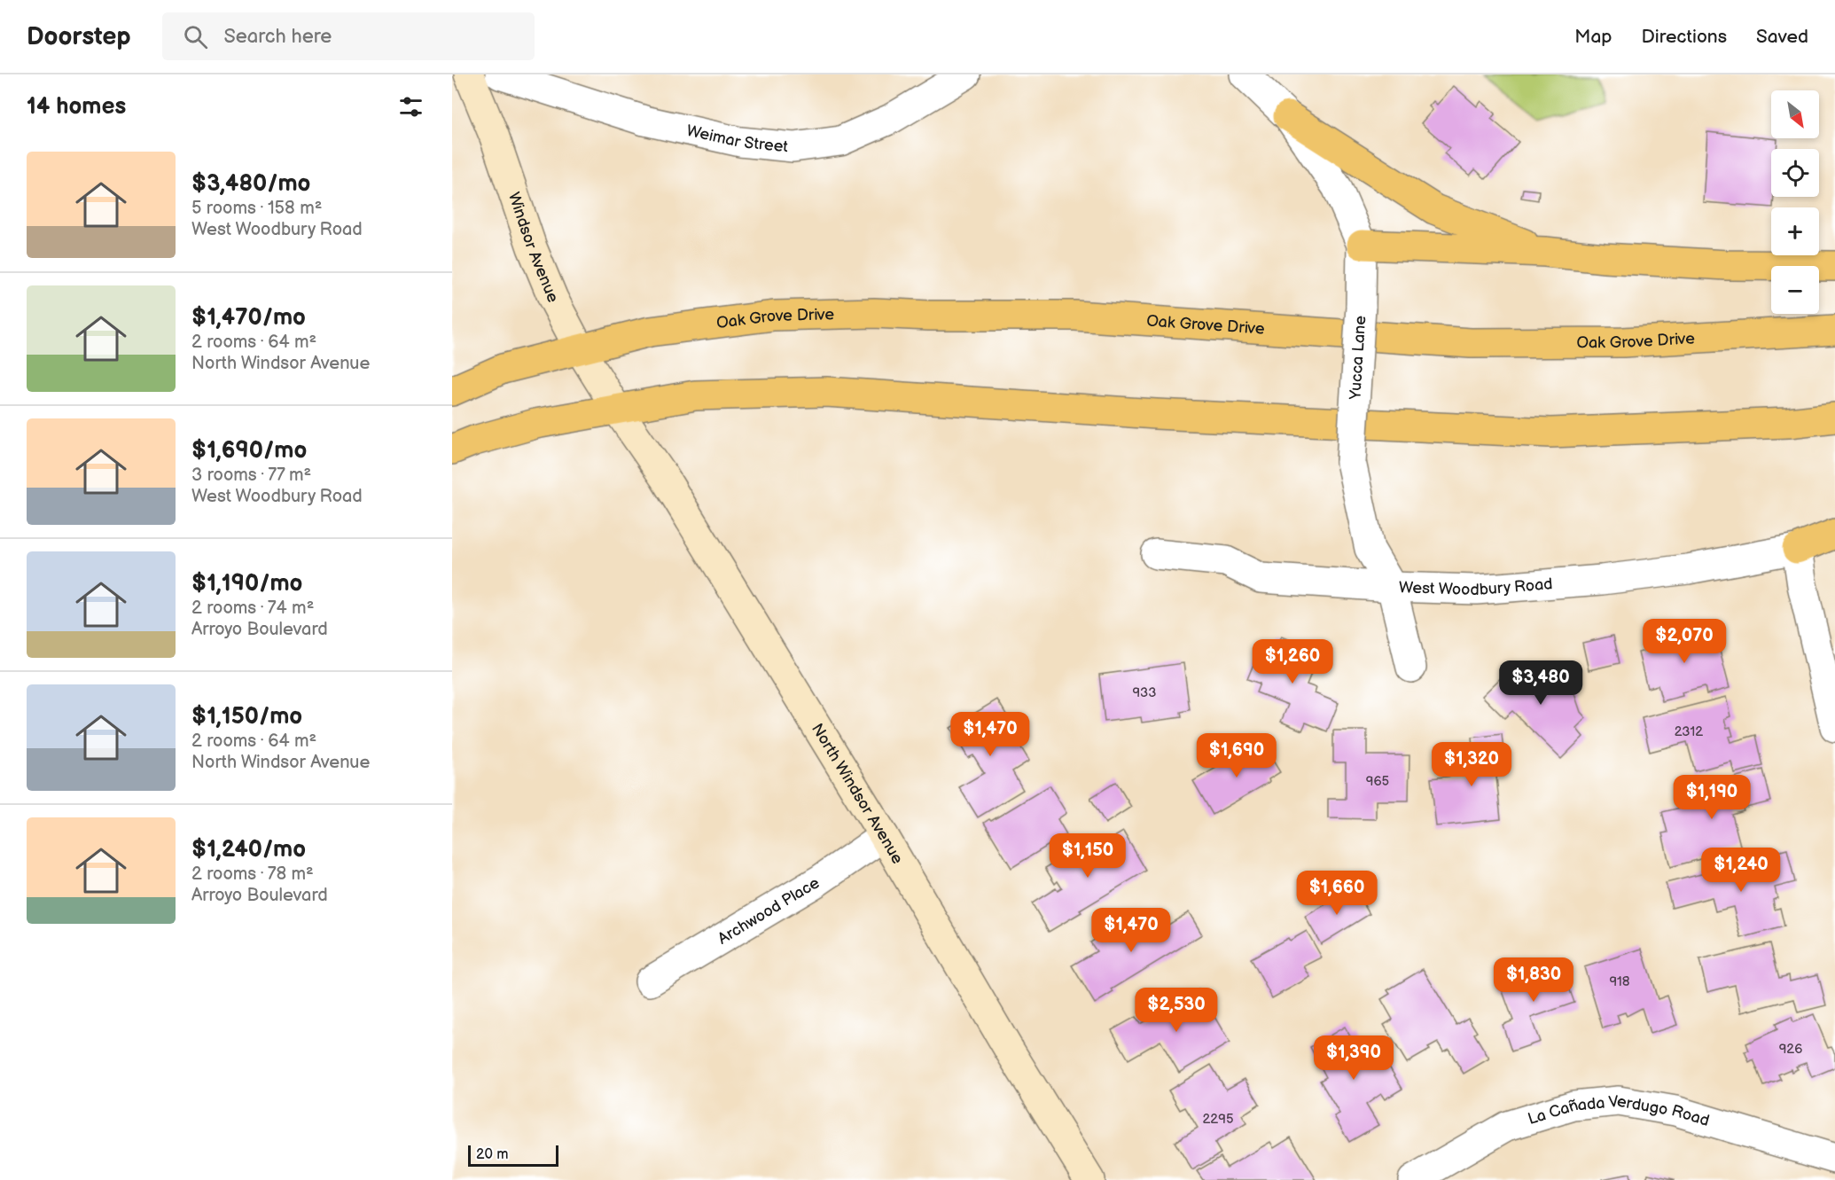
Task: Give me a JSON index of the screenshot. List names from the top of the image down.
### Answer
{
  "streets": {
    "main road": ["Oak Grove Drive"],
    "street": [
      "Weimar Street",
      "Windsor Avenue",
      "Yucca Lane",
      "West Woodbury Road",
      "North Windsor Avenue",
      "Archwood Place",
      "La Cañada Verdugo Road"
    ]
  },
  "crossings": [
    ["Windsor Avenue", "Oak Grove Drive"],
    ["Windsor Avenue", "North Windsor Avenue"],
    ["Yucca Lane", "West Woodbury Road"],
    ["North Windsor Avenue", "Archwood Place"]
  ],
  "house_numbers": [
    "933",
    "2312",
    "965",
    "918",
    "926",
    "2295"
  ],
  "scale_bar": "20 m",
  "north": "bottom right",
  "page": {
    "header": "Doorstep",
    "search": "Search here",
    "nav": ["Map", "Directions", "Saved"],
    "heading": "14 homes",
    "map_buttons": ["+", "−"],
    "list": [
      {
        "name": "$3,480/mo",
        "note": "5 rooms · 158 m² · West Woodbury Road"
      },
      {
        "name": "$1,470/mo",
        "note": "2 rooms · 64 m² · North Windsor Avenue"
      },
      {
        "name": "$1,690/mo",
        "note": "3 rooms · 77 m² · West Woodbury Road"
      },
      {
        "name": "$1,190/mo",
        "note": "2 rooms · 74 m² · Arroyo Boulevard"
      },
      {
        "name": "$1,150/mo",
        "note": "2 rooms · 64 m² · North Windsor Avenue"
      },
      {
        "name": "$1,240/mo",
        "note": "2 rooms · 78 m² · Arroyo Boulevard"
      }
    ],
    "price": [
      "$2,070",
      "$1,260",
      "$3,480",
      "$1,470",
      "$1,690",
      "$1,320",
      "$1,190",
      "$1,150",
      "$1,240",
      "$1,660",
      "$1,470",
      "$1,830",
      "$2,530",
      "$1,390"
    ],
    "scale": "20 m"
  }
}
